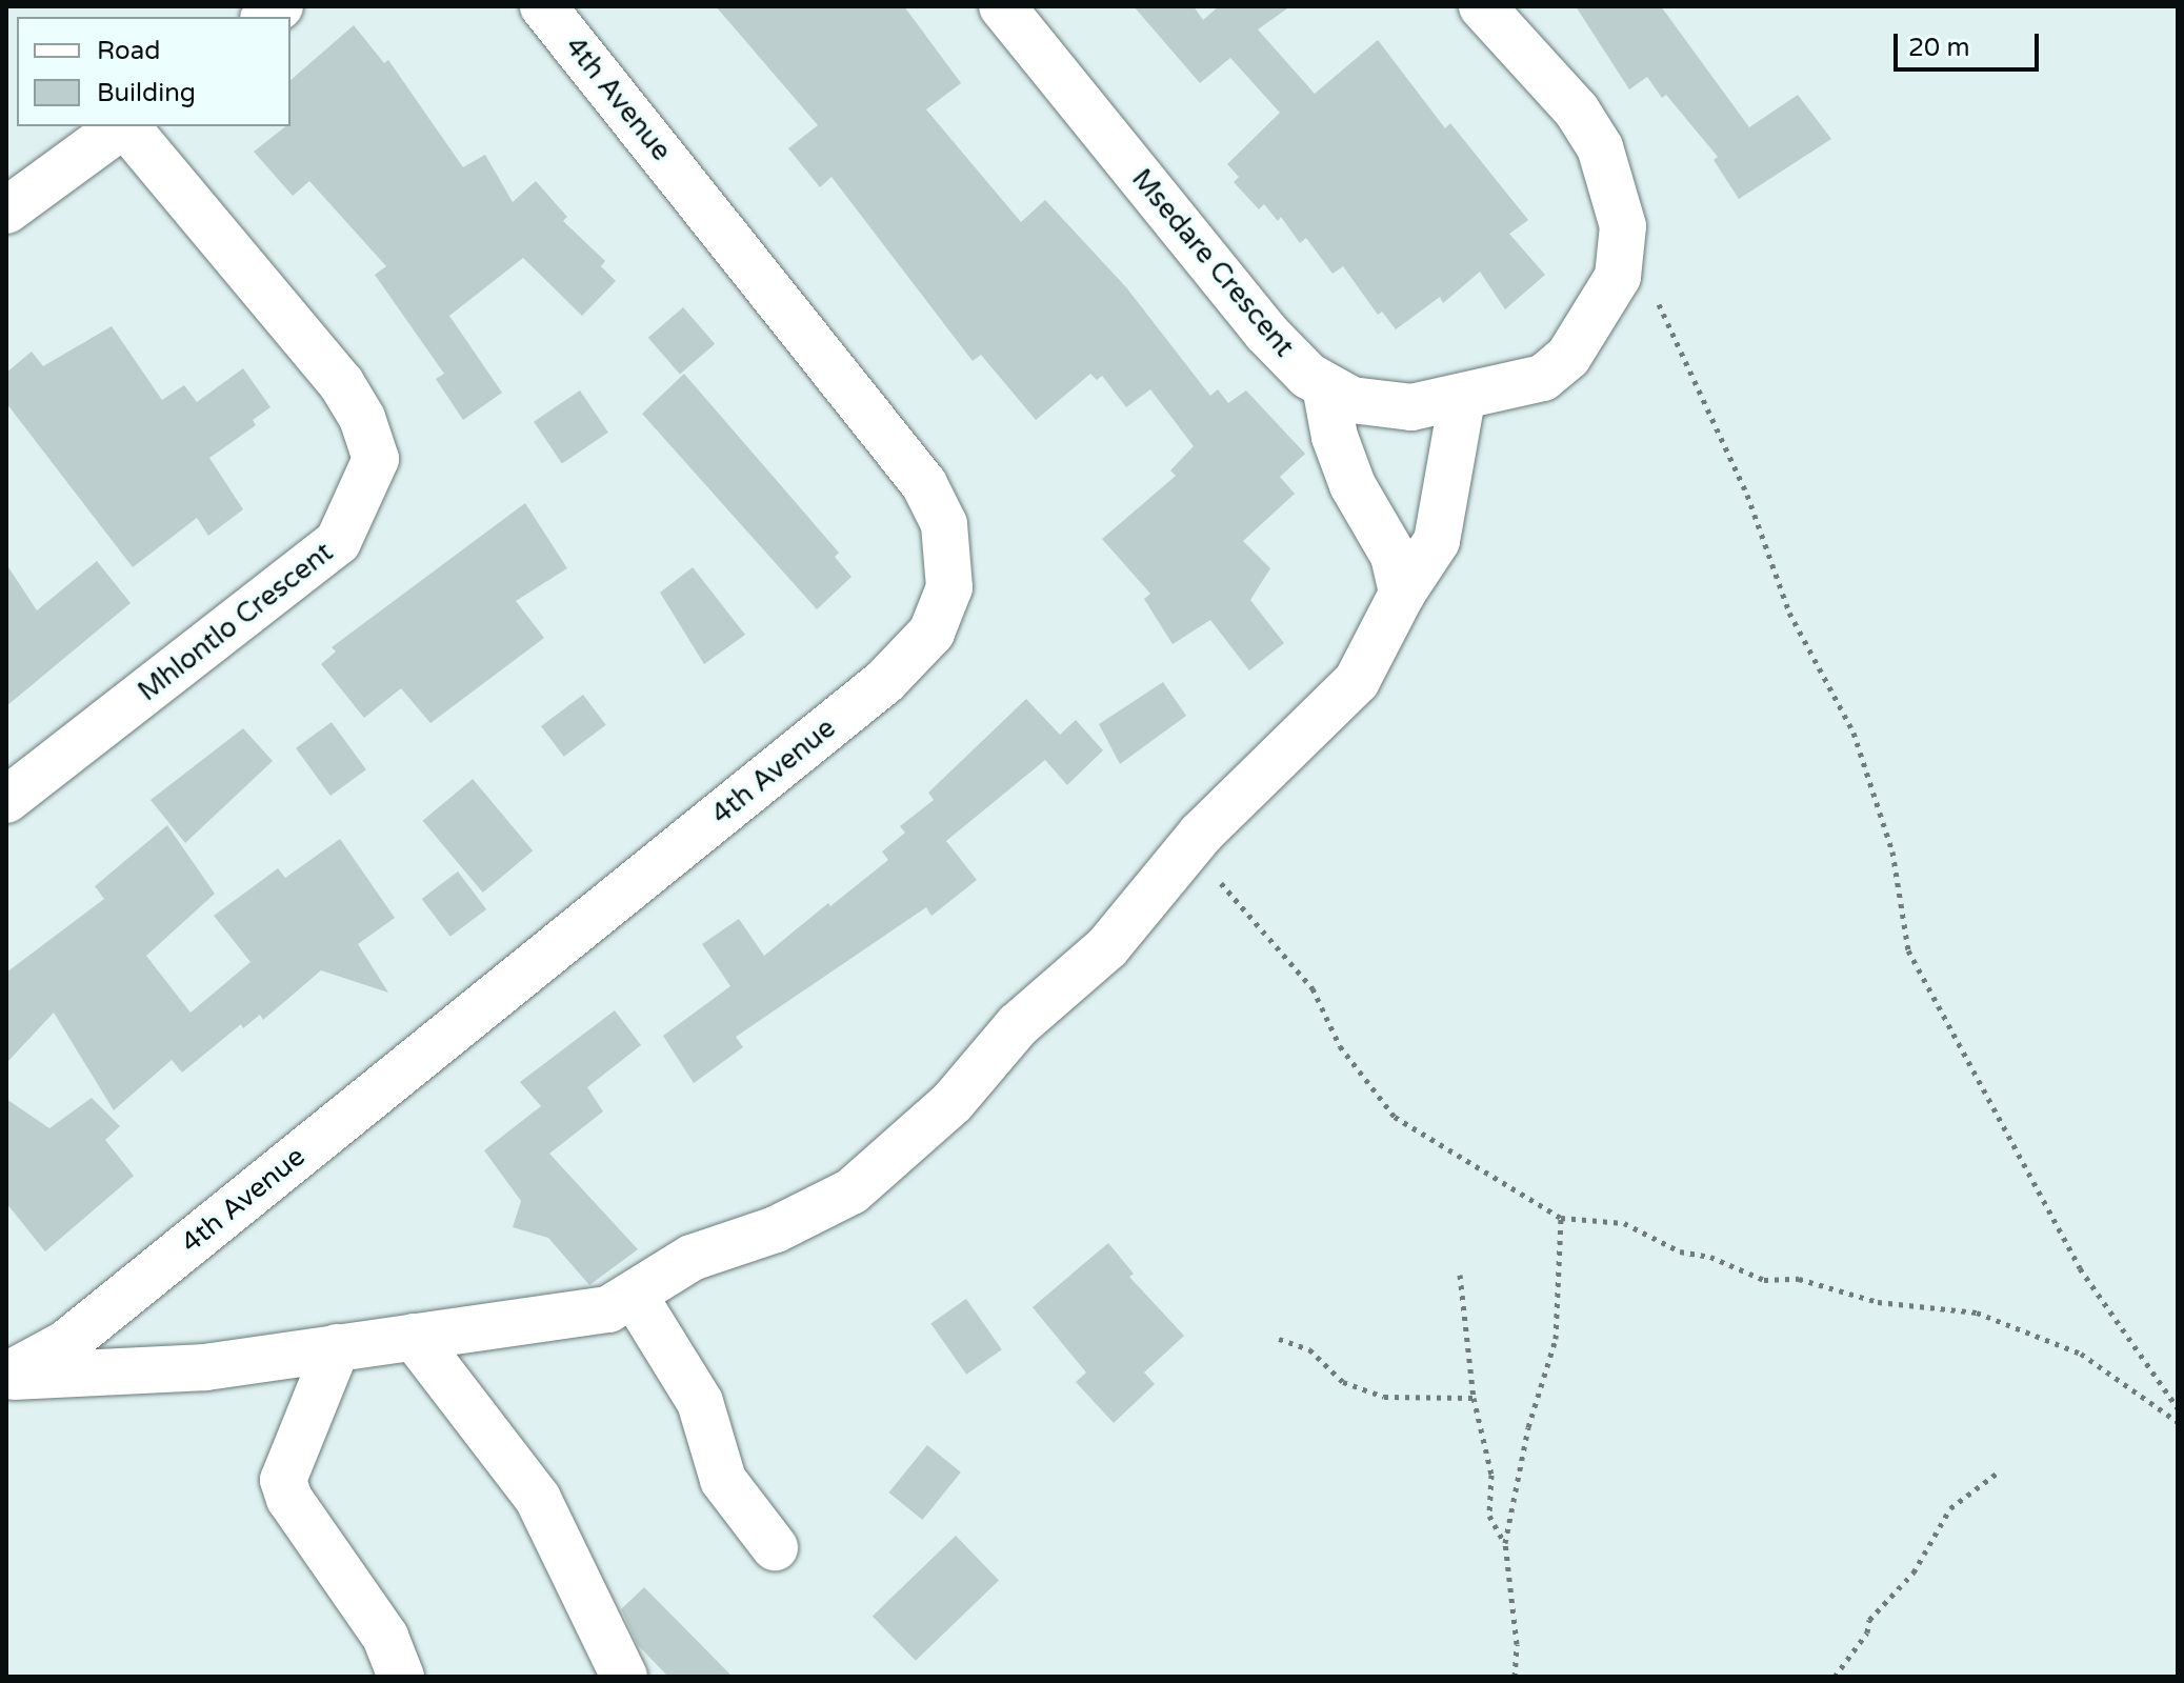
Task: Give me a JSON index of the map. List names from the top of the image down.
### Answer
{
  "streets": {
    "street": ["4th Avenue", "Msedare Crescent", "Mhlontlo Crescent"]
  },
  "legend": ["Road", "Building"],
  "scale_bar": "20 m"
}
